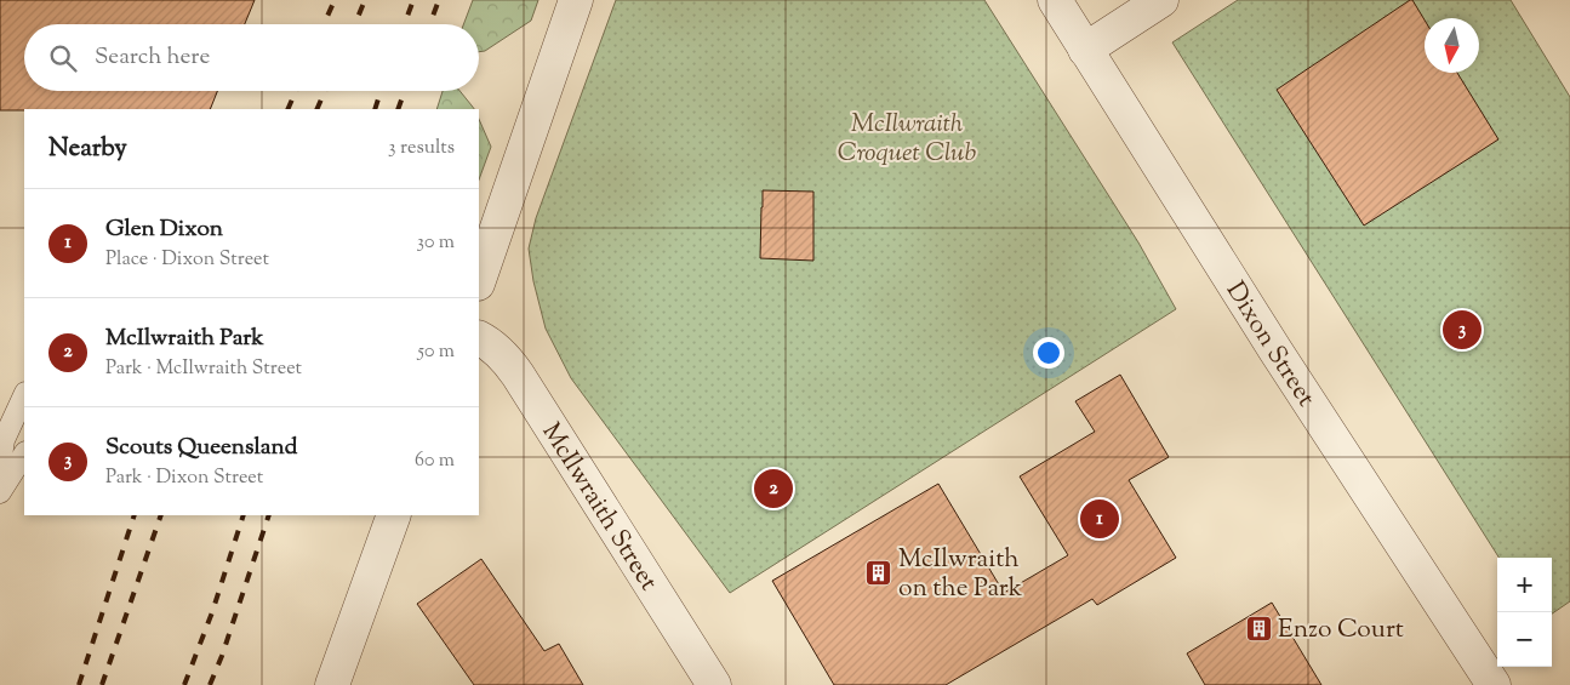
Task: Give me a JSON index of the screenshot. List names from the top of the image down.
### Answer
{
  "streets": {
    "street": ["Dixon Street", "McIlwraith Street"]
  },
  "parks": ["McIlwraith Croquet Club"],
  "places": {
    "building": ["McIlwraith on the Park", "Enzo Court"]
  },
  "north": "bottom",
  "page": {
    "search": "Search here",
    "heading": ["Nearby", "3 results"],
    "list": [
      {
        "mark": "1",
        "name": "Glen Dixon",
        "note": "Place · Dixon Street",
        "value": "30 m"
      },
      {
        "mark": "2",
        "name": "McIlwraith Park",
        "note": "Park · McIlwraith Street",
        "value": "50 m"
      },
      {
        "mark": "3",
        "name": "Scouts Queensland",
        "note": "Park · Dixon Street",
        "value": "60 m"
      }
    ],
    "pins": ["3", "2", "1"],
    "map_buttons": ["+", "−"]
  }
}
